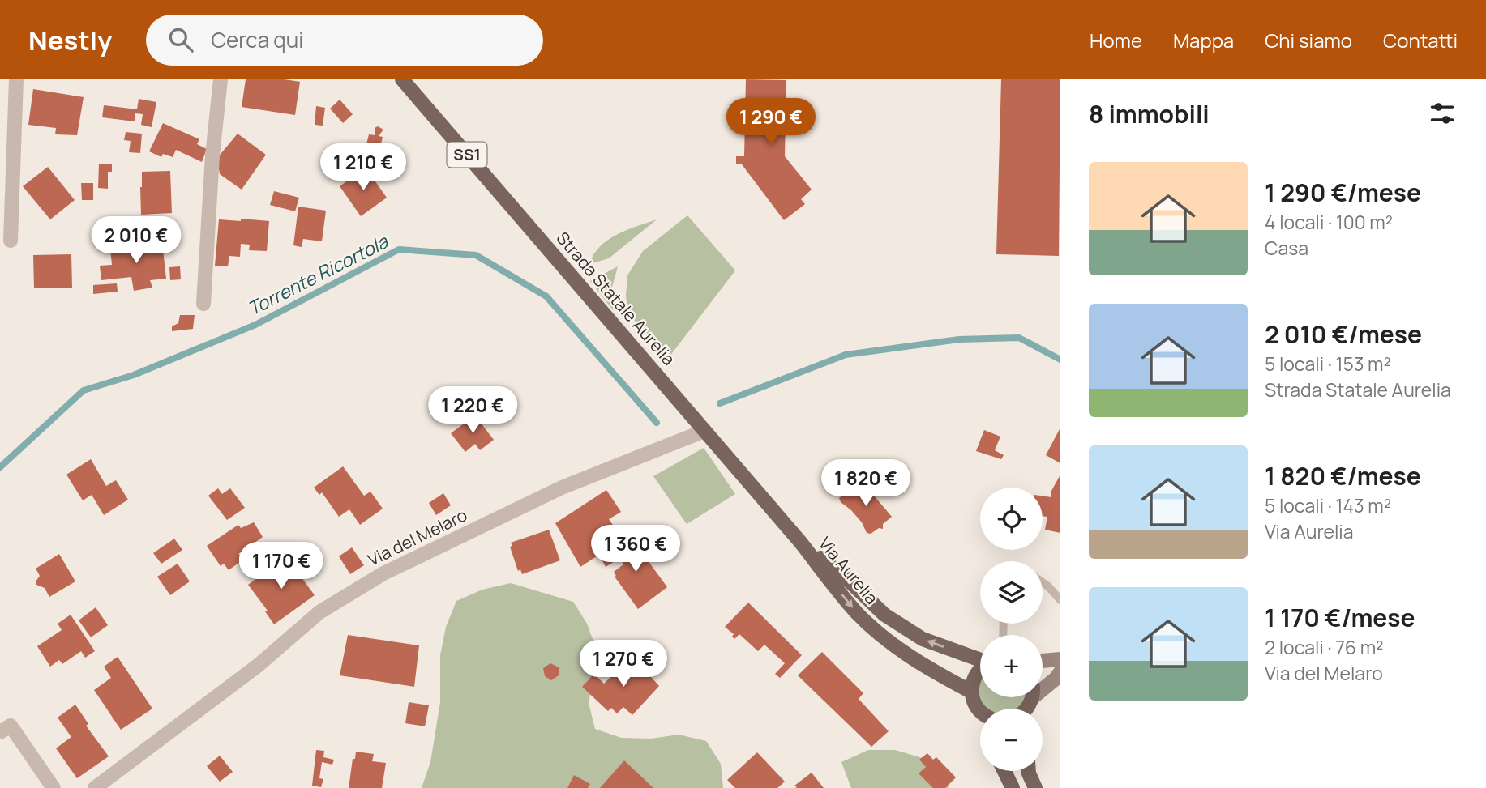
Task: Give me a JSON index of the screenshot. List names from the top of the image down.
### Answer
{
  "streets": {
    "main road": ["SS1", "Strada Statale Aurelia", "Via Aurelia"],
    "street": ["Via del Melaro"]
  },
  "crossings": [
    ["Strada Statale Aurelia", "Via del Melaro"],
    ["Strada Statale Aurelia", "Via Aurelia"]
  ],
  "water": ["Torrente Ricortola"],
  "page": {
    "header": "Nestly",
    "search": "Cerca qui",
    "nav": [
      "Home",
      "Mappa",
      "Chi siamo",
      "Contatti"
    ],
    "heading": "8 immobili",
    "price": [
      "1 290 €",
      "1 210 €",
      "2 010 €",
      "1 220 €",
      "1 820 €",
      "1 360 €",
      "1 170 €",
      "1 270 €"
    ],
    "list": [
      {
        "name": "1 290 €/mese",
        "note": "4 locali · 100 m² · Casa"
      },
      {
        "name": "2 010 €/mese",
        "note": "5 locali · 153 m² · Strada Statale Aurelia"
      },
      {
        "name": "1 820 €/mese",
        "note": "5 locali · 143 m² · Via Aurelia"
      },
      {
        "name": "1 170 €/mese",
        "note": "2 locali · 76 m² · Via del Melaro"
      }
    ],
    "map_buttons": ["+", "−"]
  }
}
